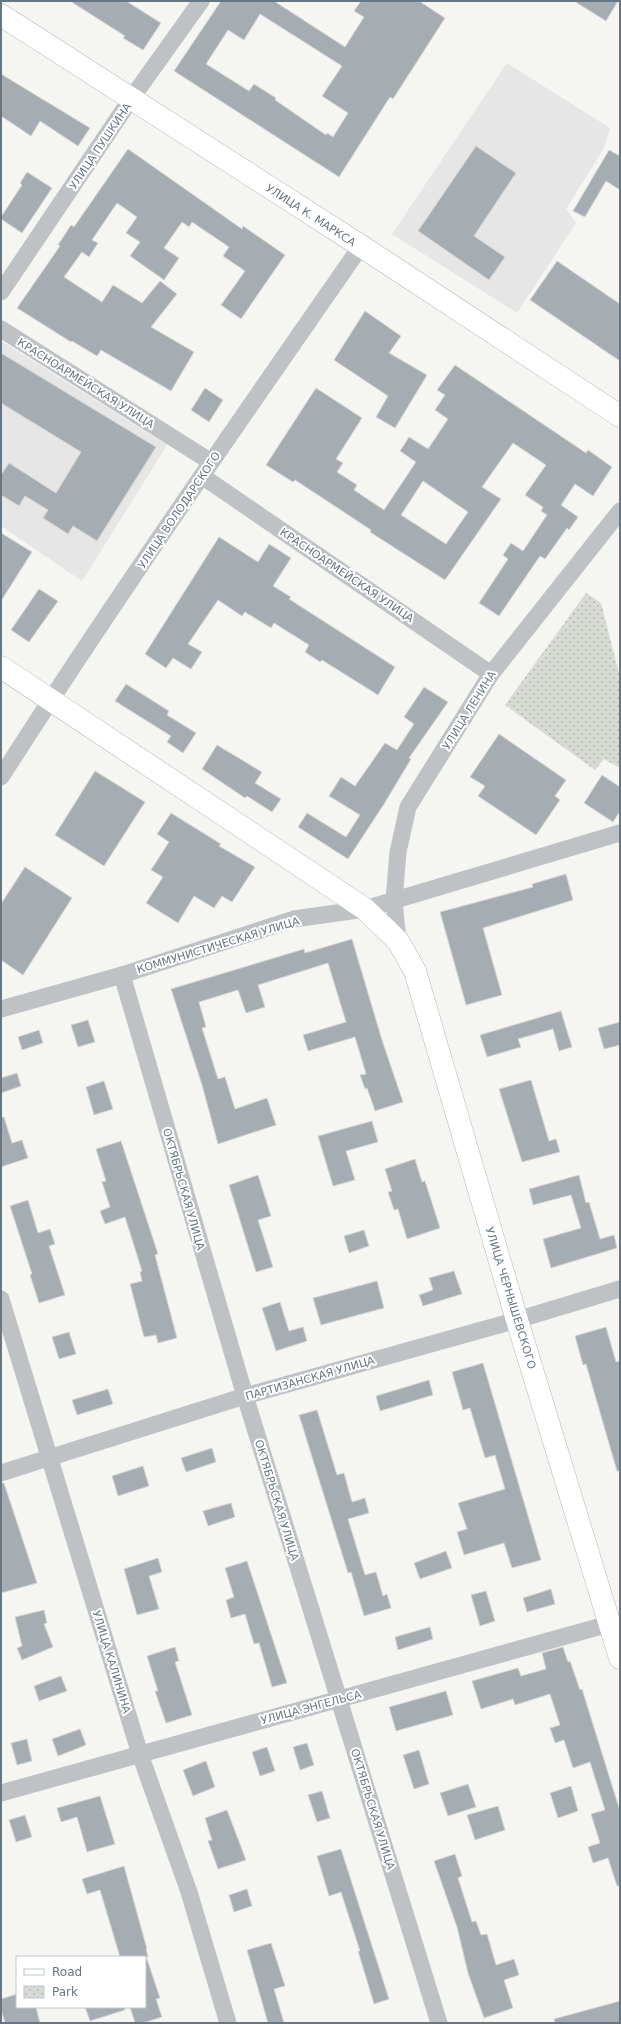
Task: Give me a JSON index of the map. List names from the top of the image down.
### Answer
{
  "streets": {
    "street": [
      "УЛИЦА ПУШКИНА",
      "УЛИЦА К. МАРКСА",
      "КРАСНОАРМЕЙСКАЯ УЛИЦА",
      "УЛИЦА ВОЛОДАРСКОГО",
      "УЛИЦА ЛЕНИНА",
      "КОММУНИСТИЧЕСКАЯ УЛИЦА",
      "ОКТЯБРЬСКАЯ УЛИЦА",
      "УЛИЦА ЧЕРНЫШЕВСКОГО",
      "ПАРТИЗАНСКАЯ УЛИЦА",
      "УЛИЦА КАЛИНИНА",
      "УЛИЦА ЭНГЕЛЬСА"
    ]
  },
  "crossings": [
    ["УЛИЦА ПУШКИНА", "УЛИЦА К. МАРКСА"],
    ["УЛИЦА К. МАРКСА", "УЛИЦА ВОЛОДАРСКОГО"],
    ["КРАСНОАРМЕЙСКАЯ УЛИЦА", "УЛИЦА ВОЛОДАРСКОГО"],
    ["КРАСНОАРМЕЙСКАЯ УЛИЦА", "УЛИЦА ЛЕНИНА"],
    ["УЛИЦА ВОЛОДАРСКОГО", "УЛИЦА ЧЕРНЫШЕВСКОГО"],
    ["УЛИЦА ЛЕНИНА", "КОММУНИСТИЧЕСКАЯ УЛИЦА"],
    ["УЛИЦА ЛЕНИНА", "УЛИЦА ЧЕРНЫШЕВСКОГО"],
    ["КОММУНИСТИЧЕСКАЯ УЛИЦА", "ОКТЯБРЬСКАЯ УЛИЦА"],
    ["КОММУНИСТИЧЕСКАЯ УЛИЦА", "УЛИЦА ЧЕРНЫШЕВСКОГО"],
    ["ОКТЯБРЬСКАЯ УЛИЦА", "ПАРТИЗАНСКАЯ УЛИЦА"],
    ["ОКТЯБРЬСКАЯ УЛИЦА", "УЛИЦА ЭНГЕЛЬСА"],
    ["УЛИЦА ЧЕРНЫШЕВСКОГО", "ПАРТИЗАНСКАЯ УЛИЦА"],
    ["УЛИЦА ЧЕРНЫШЕВСКОГО", "УЛИЦА ЭНГЕЛЬСА"],
    ["ПАРТИЗАНСКАЯ УЛИЦА", "УЛИЦА КАЛИНИНА"],
    ["УЛИЦА КАЛИНИНА", "УЛИЦА ЭНГЕЛЬСА"]
  ],
  "legend": ["Road", "Park"]
}
